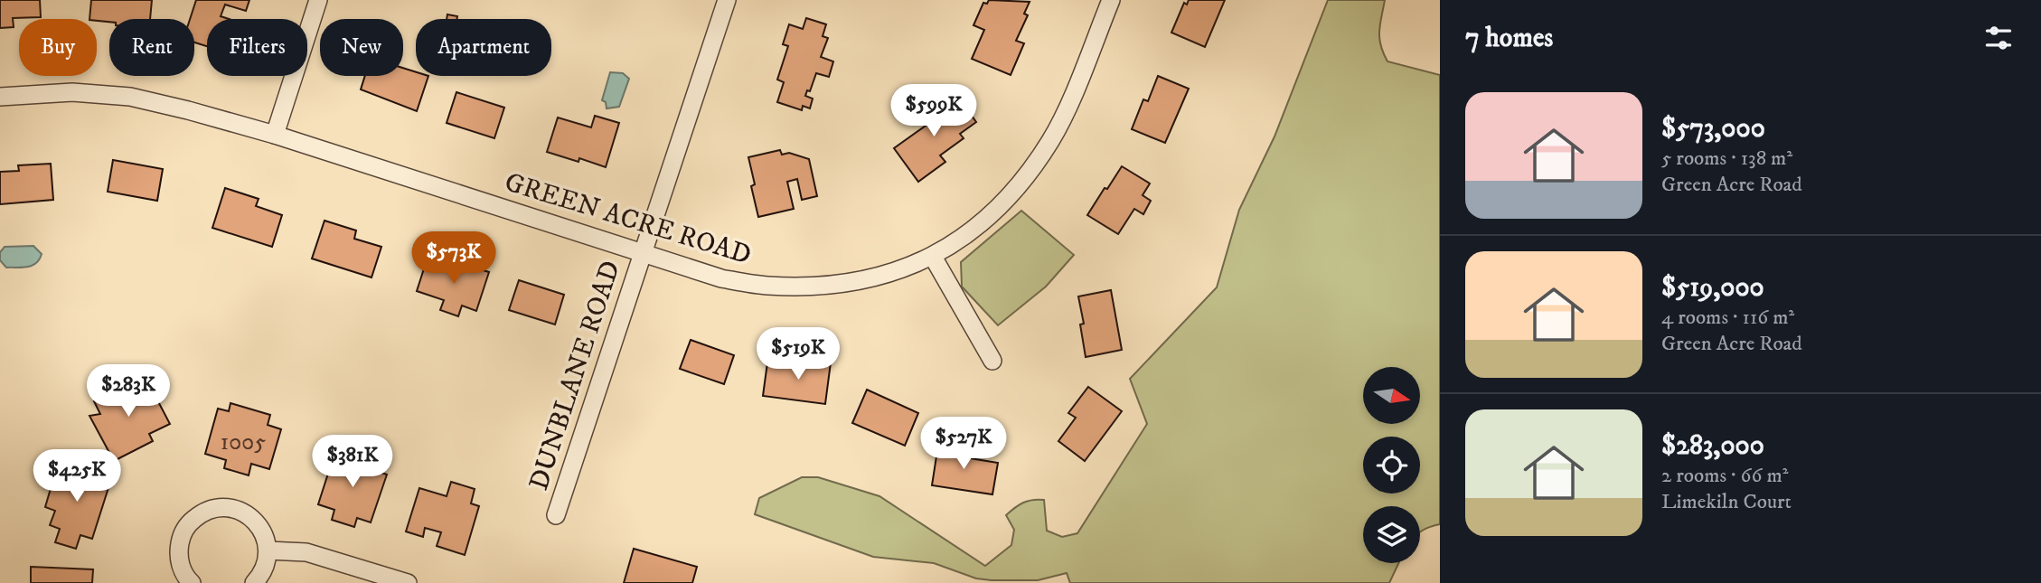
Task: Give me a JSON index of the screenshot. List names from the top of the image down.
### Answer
{
  "streets": {
    "street": ["GREEN ACRE ROAD", "DUNBLANE ROAD"]
  },
  "crossings": [
    ["GREEN ACRE ROAD", "DUNBLANE ROAD"]
  ],
  "house_numbers": ["1005"],
  "north": "right",
  "page": {
    "heading": "7 homes",
    "chip": [
      "Buy",
      "Rent",
      "Filters",
      "New",
      "Apartment"
    ],
    "list": [
      {
        "name": "$573,000",
        "note": "5 rooms · 138 m² · Green Acre Road"
      },
      {
        "name": "$519,000",
        "note": "4 rooms · 116 m² · Green Acre Road"
      },
      {
        "name": "$283,000",
        "note": "2 rooms · 66 m² · Limekiln Court"
      }
    ],
    "price": [
      "$599K",
      "$573K",
      "$519K",
      "$283K",
      "$527K",
      "$381K",
      "$425K"
    ]
  }
}
